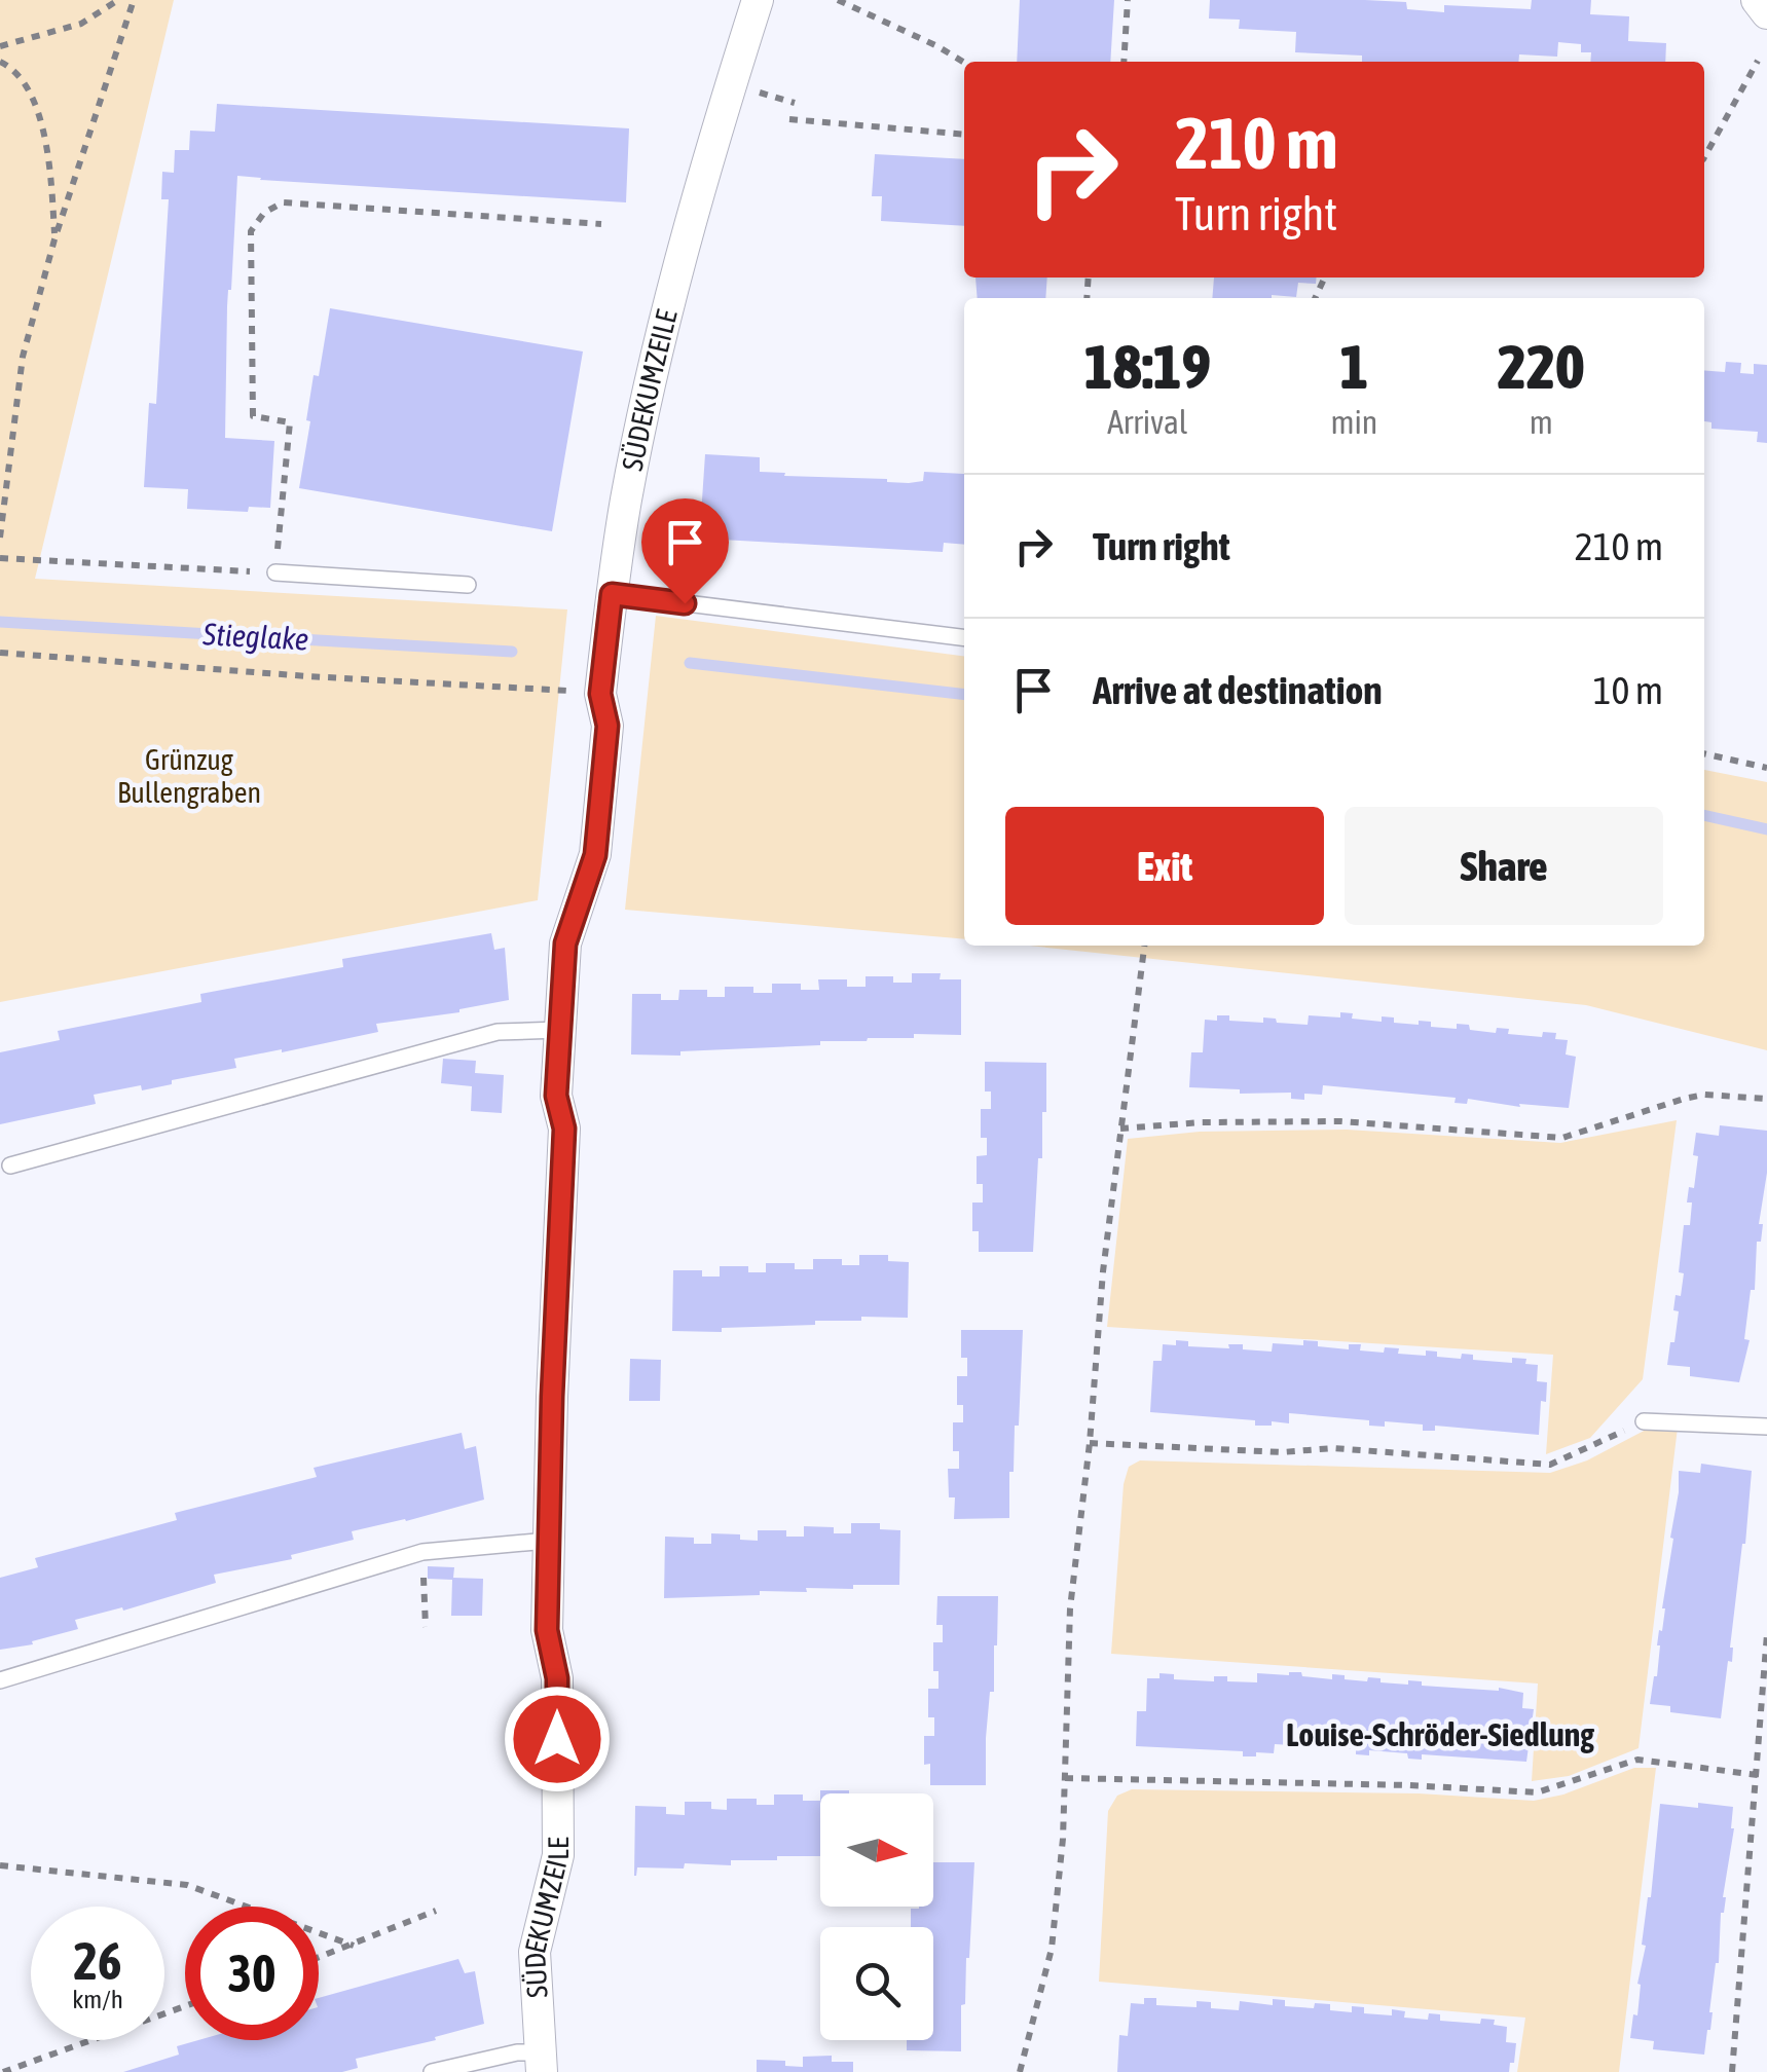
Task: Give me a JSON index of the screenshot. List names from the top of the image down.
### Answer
{
  "streets": {
    "street": ["SÜDEKUMZEILE"]
  },
  "districts": ["Louise-Schröder-Siedlung"],
  "water": ["Stieglake"],
  "parks": ["Grünzug Bullengraben"],
  "north": "right",
  "page": {
    "turn": ["210 m", "Turn right"],
    "eta": [
      "18:19",
      "Arrival",
      "1",
      "min",
      "220",
      "m"
    ],
    "list": [
      {
        "name": "Turn right",
        "value": "210 m"
      },
      {
        "name": "Arrive at destination",
        "value": "10 m"
      }
    ],
    "buttons": ["Exit", "Share"],
    "speed": "26 km/h",
    "limit": "30"
  }
}
